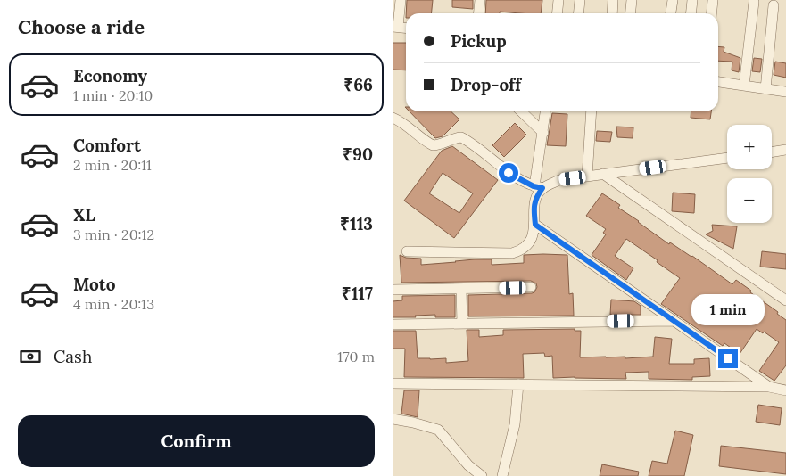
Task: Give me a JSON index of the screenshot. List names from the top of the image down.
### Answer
{
  "page": {
    "heading": "Choose a ride",
    "banner": ["Pickup", "Drop-off"],
    "list": [
      {
        "name": "Economy",
        "note": "1 min · 20:10",
        "value": "₹66"
      },
      {
        "name": "Comfort",
        "note": "2 min · 20:11",
        "value": "₹90"
      },
      {
        "name": "XL",
        "note": "3 min · 20:12",
        "value": "₹113"
      },
      {
        "name": "Moto",
        "note": "4 min · 20:13",
        "value": "₹117"
      }
    ],
    "map_buttons": ["+", "−"],
    "bubble": "1 min",
    "pay": ["Cash", "170 m"],
    "buttons": "Confirm"
  }
}
